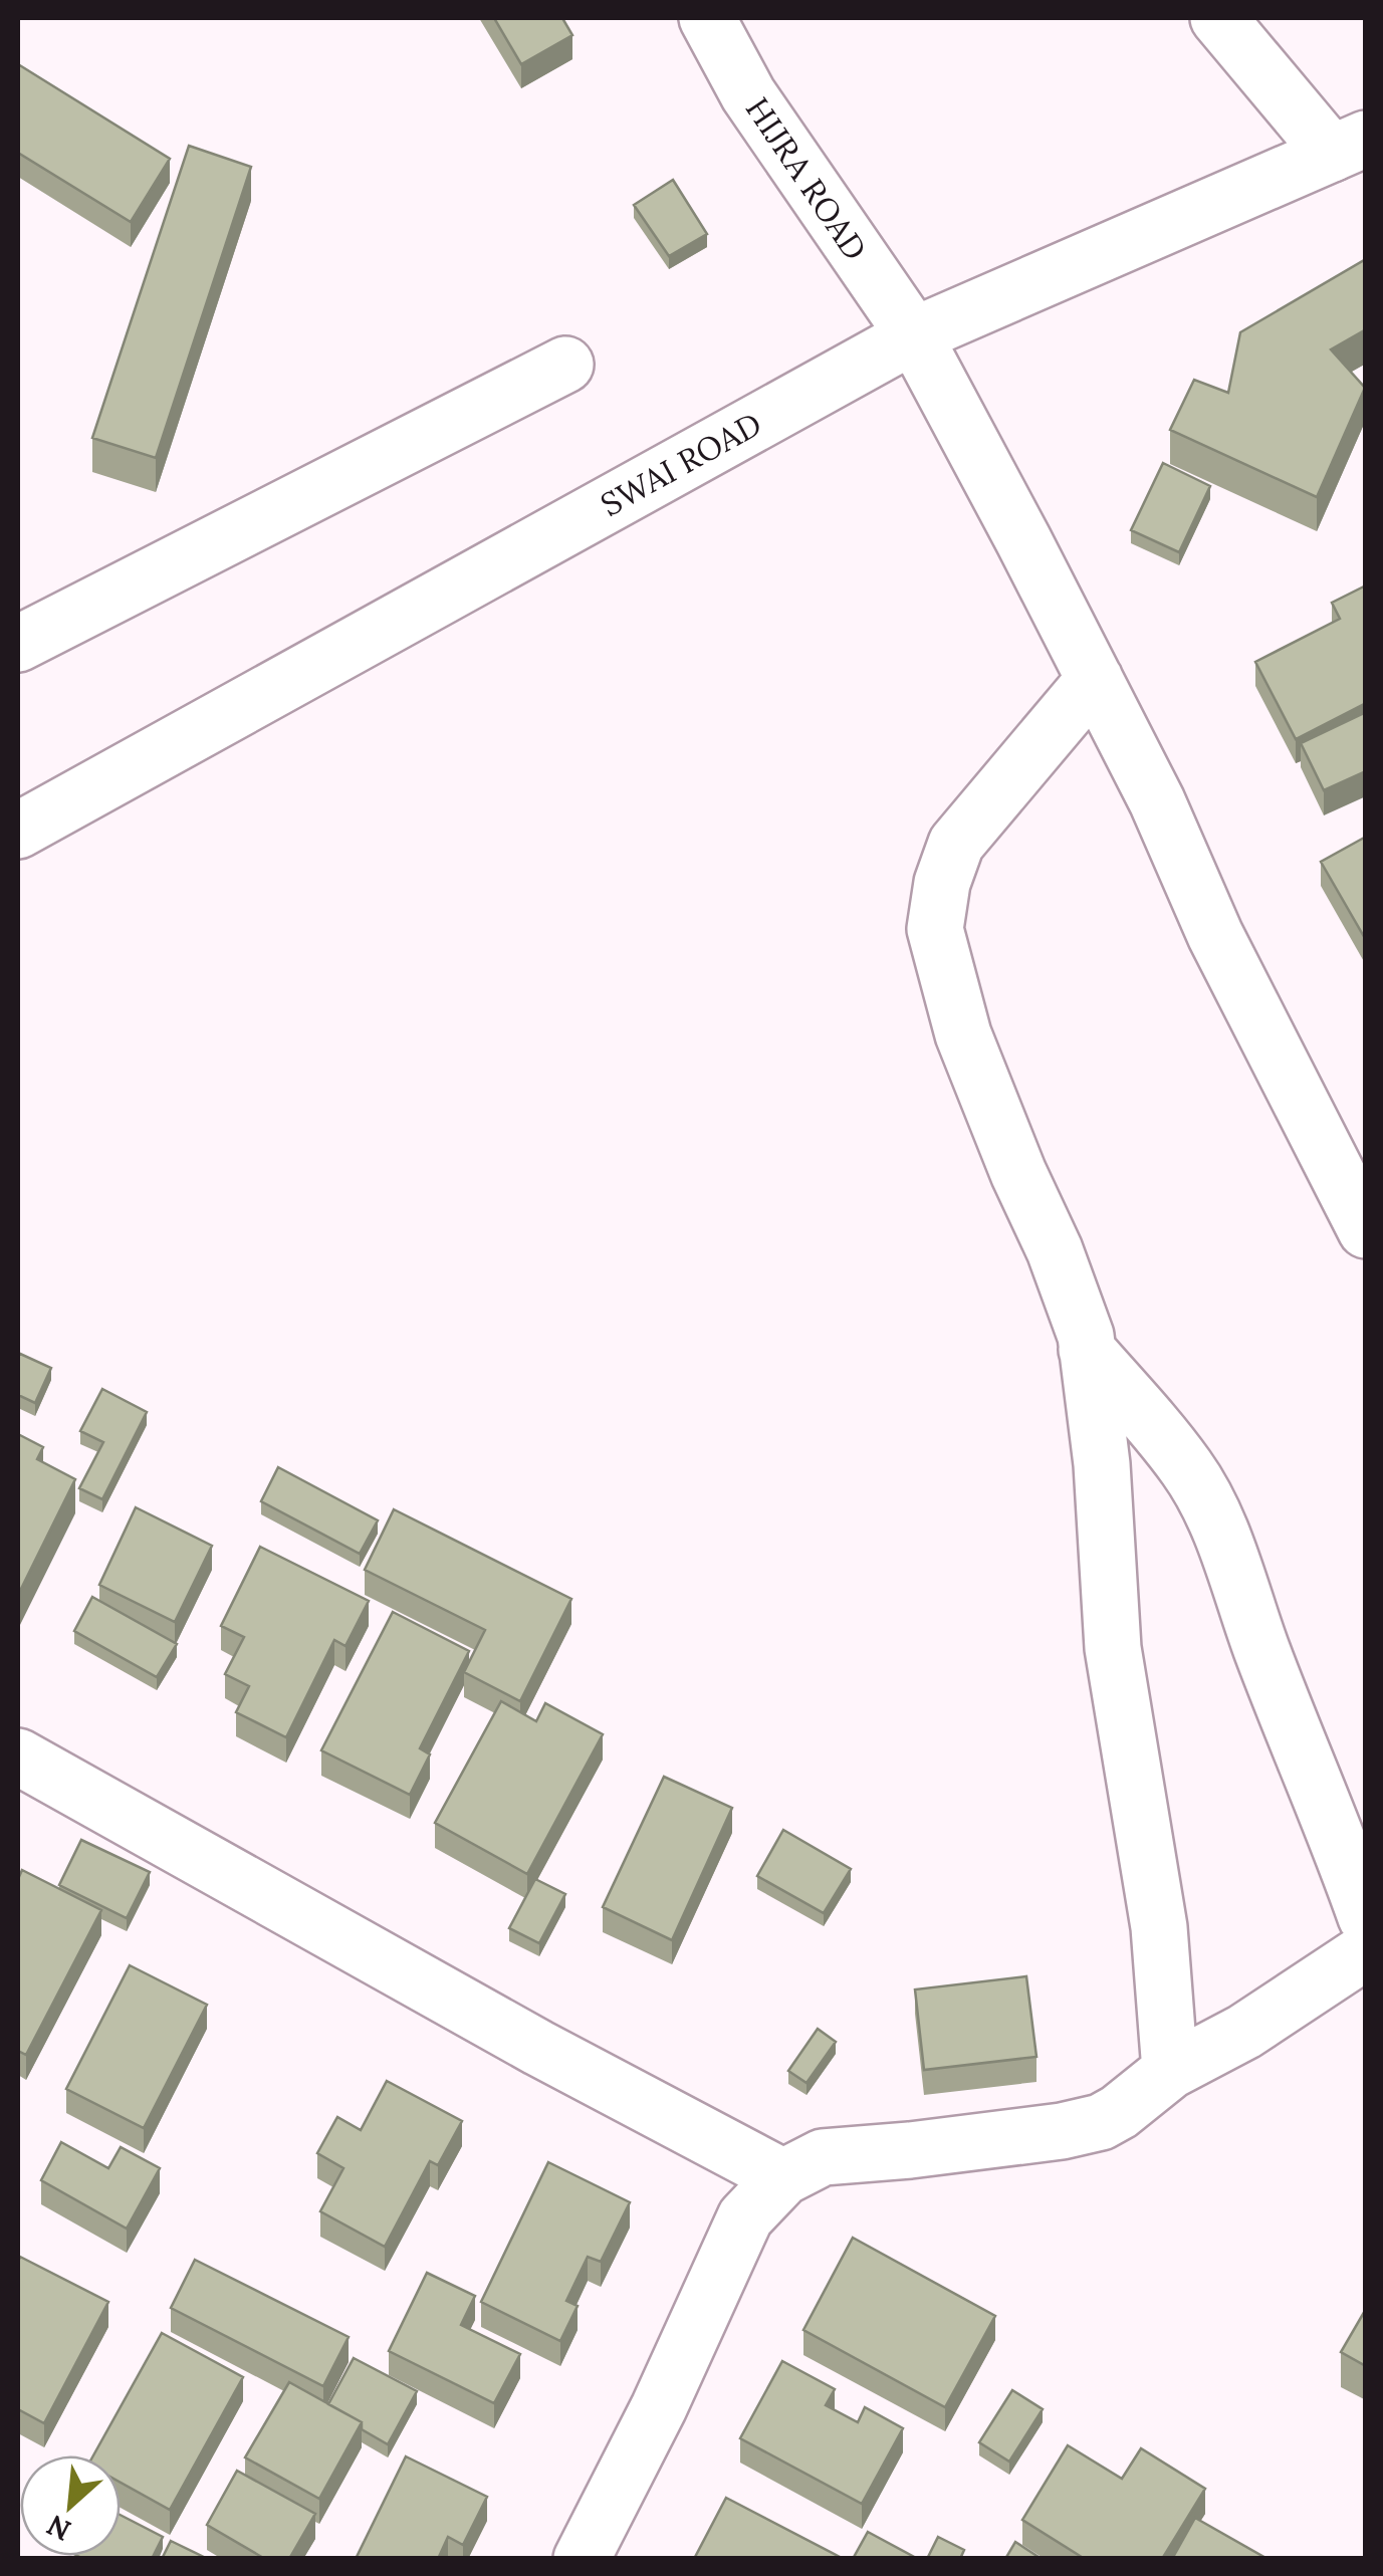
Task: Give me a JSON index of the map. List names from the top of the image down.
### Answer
{
  "streets": {
    "street": ["HIJRA ROAD", "SWAI ROAD"]
  },
  "crossings": [
    ["HIJRA ROAD", "SWAI ROAD"]
  ],
  "north": "bottom left"
}
